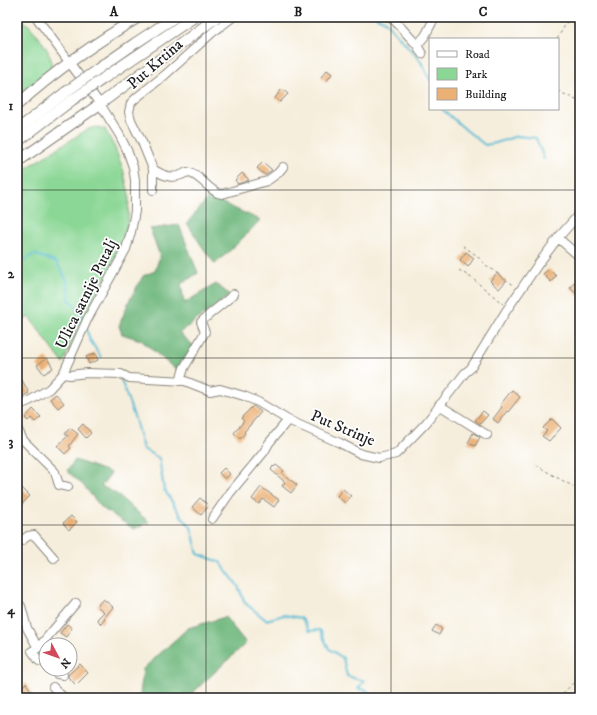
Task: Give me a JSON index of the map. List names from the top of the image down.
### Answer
{
  "streets": {
    "street": ["Put Krtina", "Ulica satnije Putalj", "Put Strinje"]
  },
  "crossings": [
    ["Ulica satnije Putalj", "Put Strinje"]
  ],
  "legend": ["Road", "Park", "Building"],
  "north": "bottom right",
  "grid": {
    "columns": ["A", "B", "C"],
    "rows": [
      "1",
      "2",
      "3",
      "4"
    ]
  }
}
